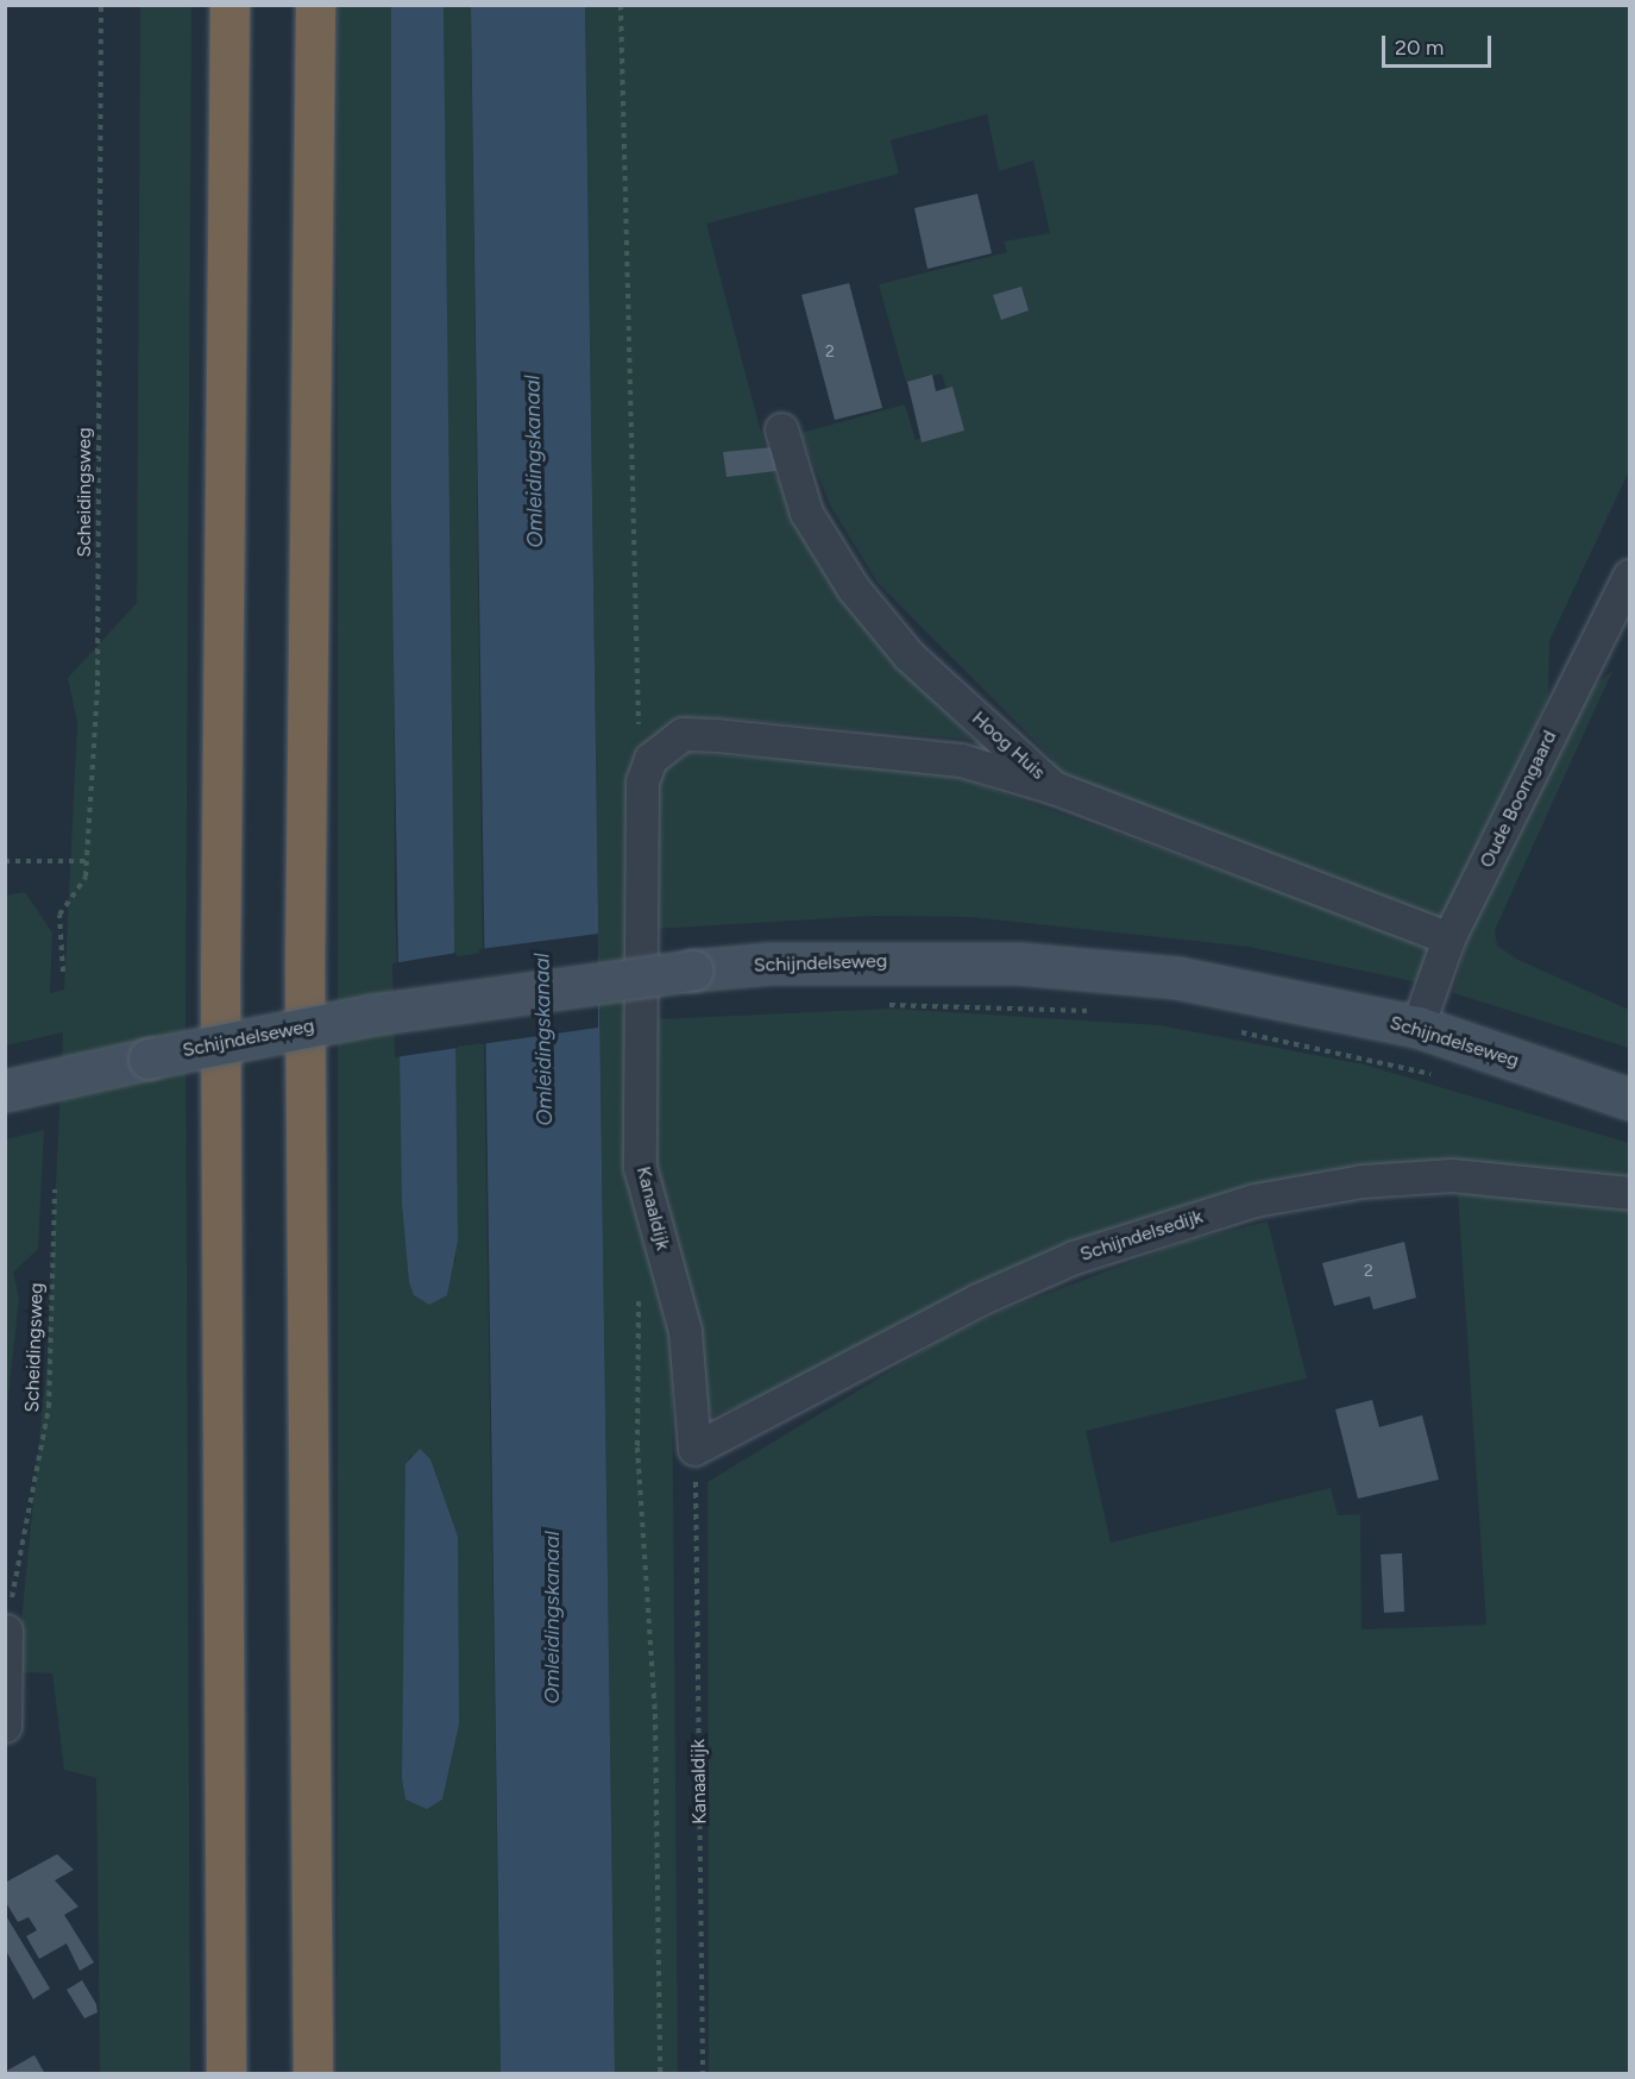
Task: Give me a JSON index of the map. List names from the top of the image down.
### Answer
{
  "streets": {
    "main road": ["Schijndelseweg"],
    "street": [
      "Hoog Huis",
      "Oude Boomgaard",
      "Kanaaldijk",
      "Schijndelsedijk"
    ],
    "path": ["Scheidingsweg"]
  },
  "crossings": [
    ["Hoog Huis", "Oude Boomgaard"],
    ["Oude Boomgaard", "Schijndelseweg"],
    ["Kanaaldijk", "Schijndelsedijk"]
  ],
  "water": ["Omleidingskanaal"],
  "house_numbers": ["2", "2"],
  "scale_bar": "20 m"
}
